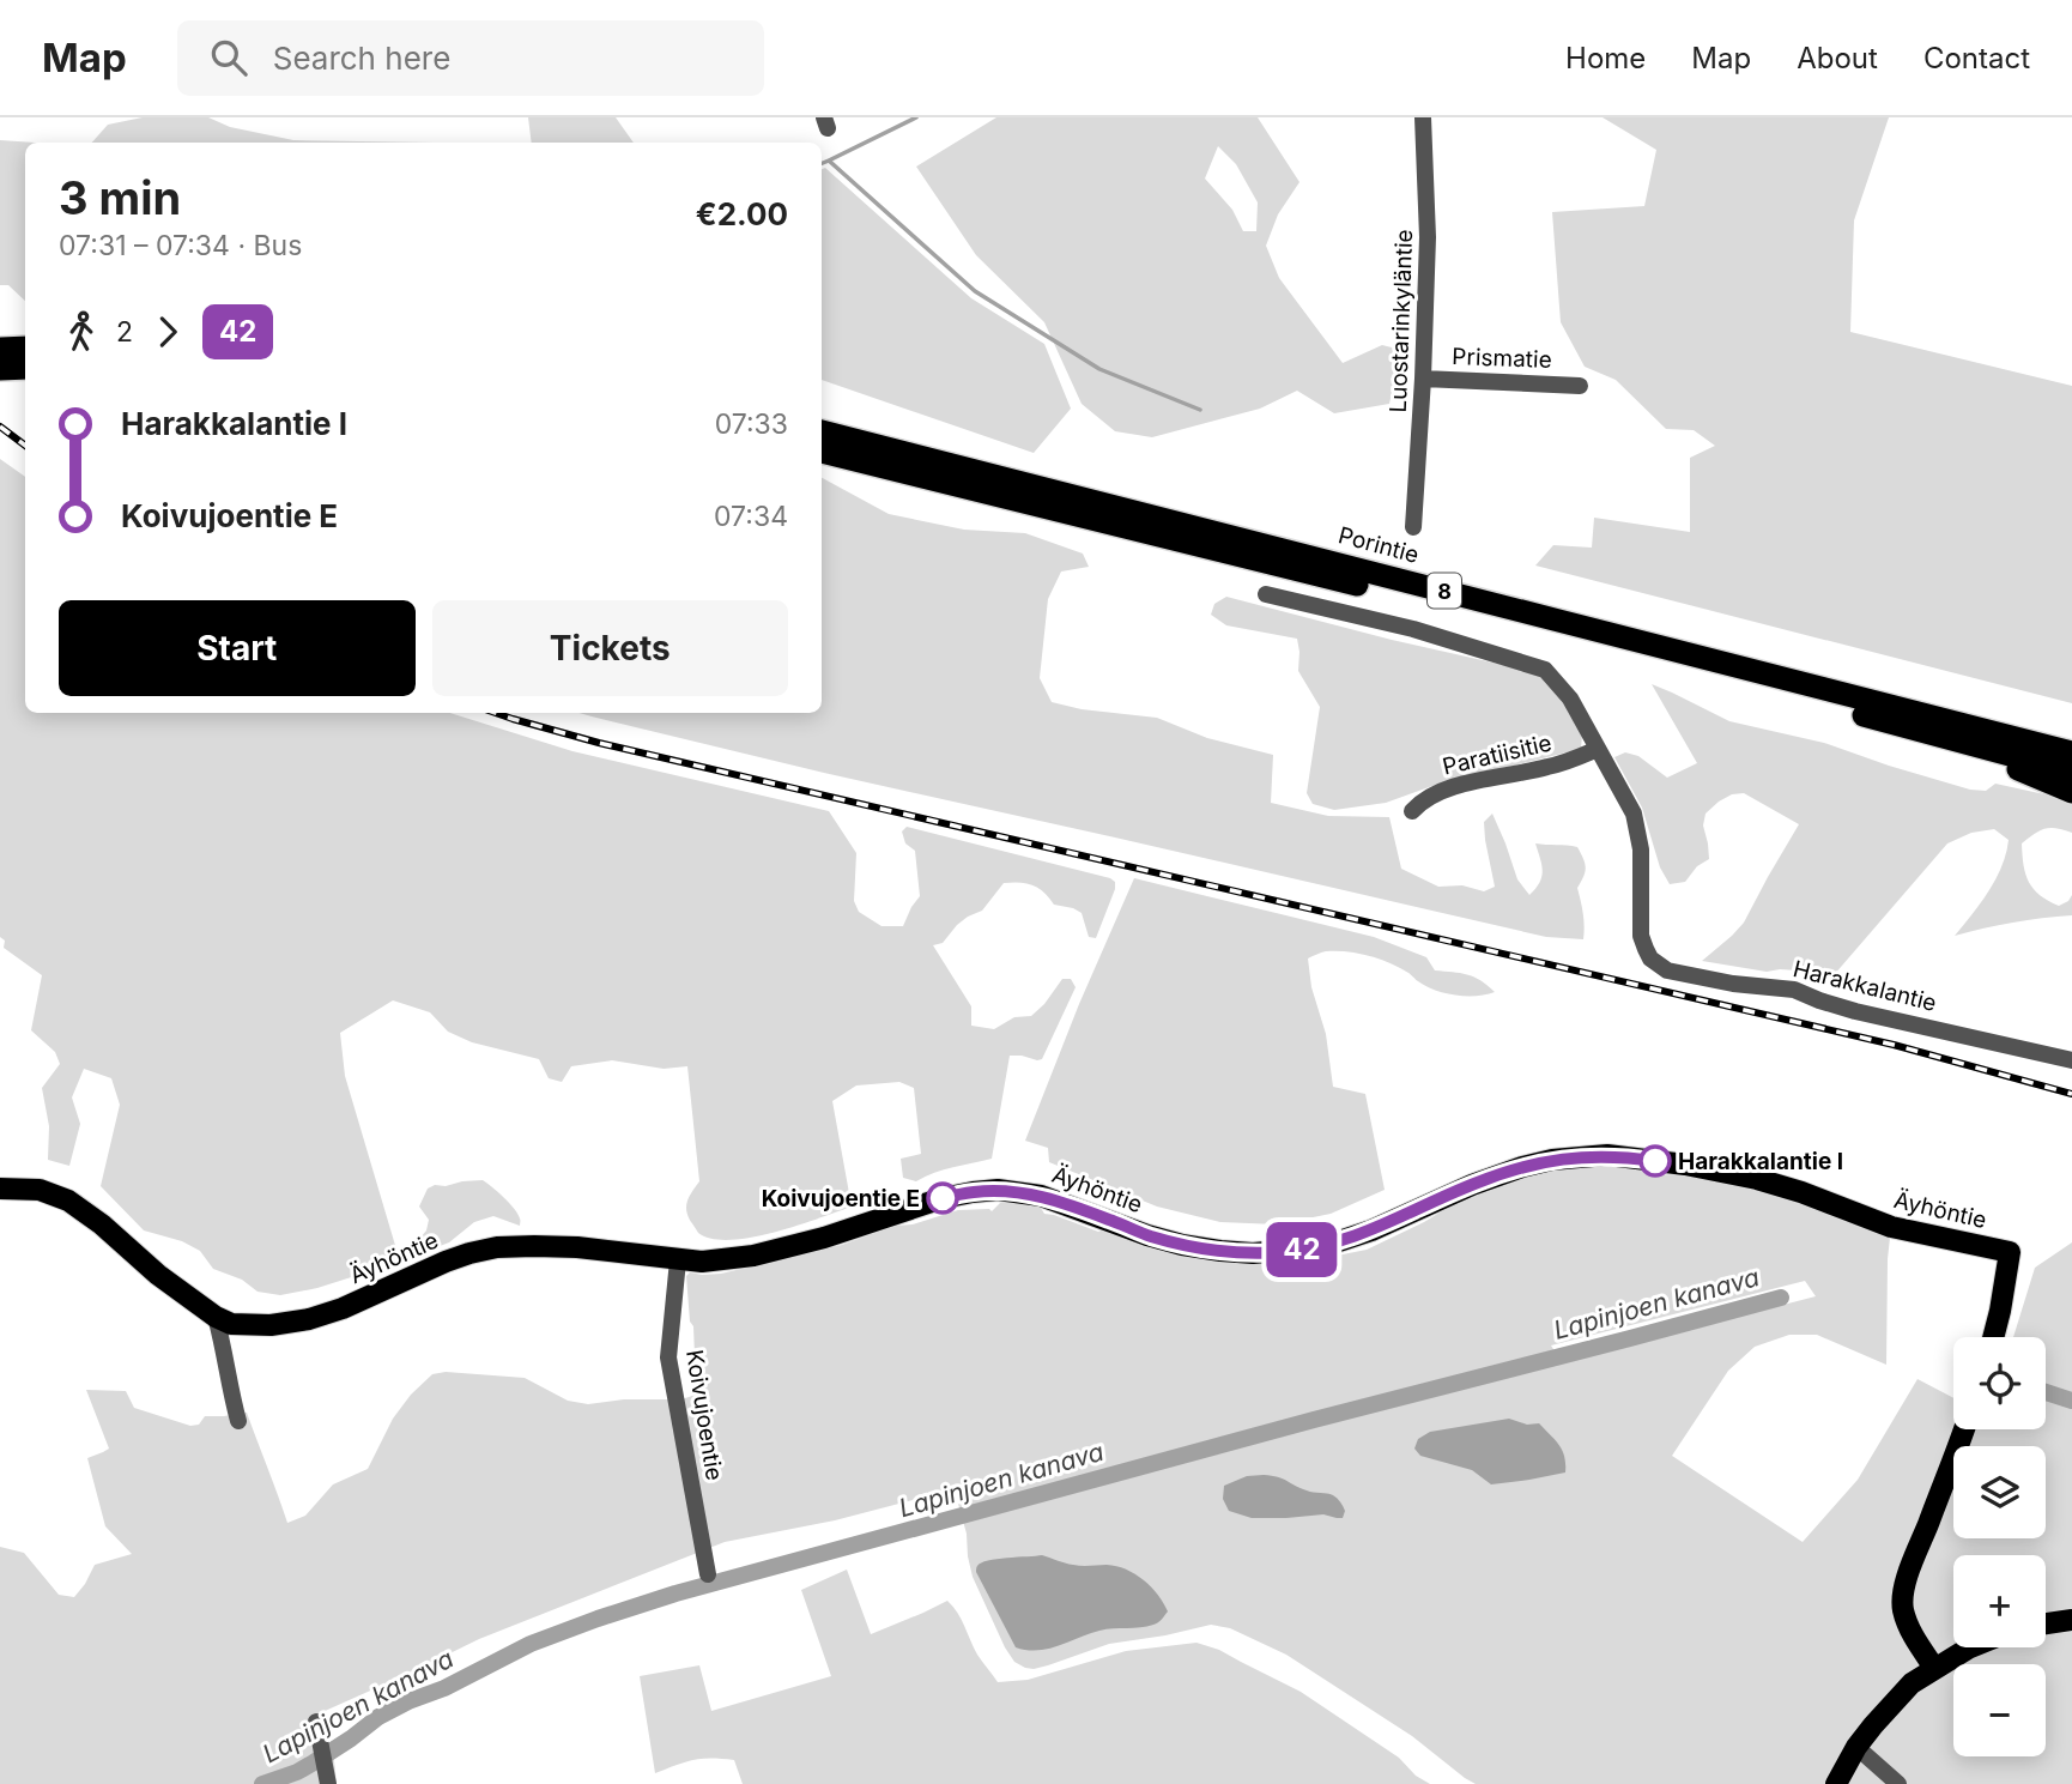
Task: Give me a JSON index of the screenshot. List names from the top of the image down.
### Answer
{
  "streets": {
    "highway": ["Porintie", "8"],
    "main road": ["Äyhöntie"],
    "street": [
      "Luostarinkyläntie",
      "Prismatie",
      "Paratiisitie",
      "Harakkalantie",
      "Koivujoentie"
    ]
  },
  "crossings": [
    ["Luostarinkyläntie", "Prismatie"],
    ["Paratiisitie", "Harakkalantie"],
    ["Äyhöntie", "Koivujoentie"]
  ],
  "water": ["Lapinjoen kanava"],
  "places": ["Harakkalantie I", "Koivujoentie E"],
  "lines": ["bus line 42"],
  "page": {
    "header": "Map",
    "search": "Search here",
    "nav": [
      "Home",
      "Map",
      "About",
      "Contact"
    ],
    "on_map": "42",
    "heading": ["3 min", "07:31 – 07:34 · Bus", "€2.00"],
    "legs": ["2", "42"],
    "list": [
      {
        "name": "Harakkalantie I",
        "value": "07:33"
      },
      {
        "name": "Koivujoentie E",
        "value": "07:34"
      }
    ],
    "buttons": ["Start", "Tickets"],
    "map_buttons": ["+", "−"]
  }
}
